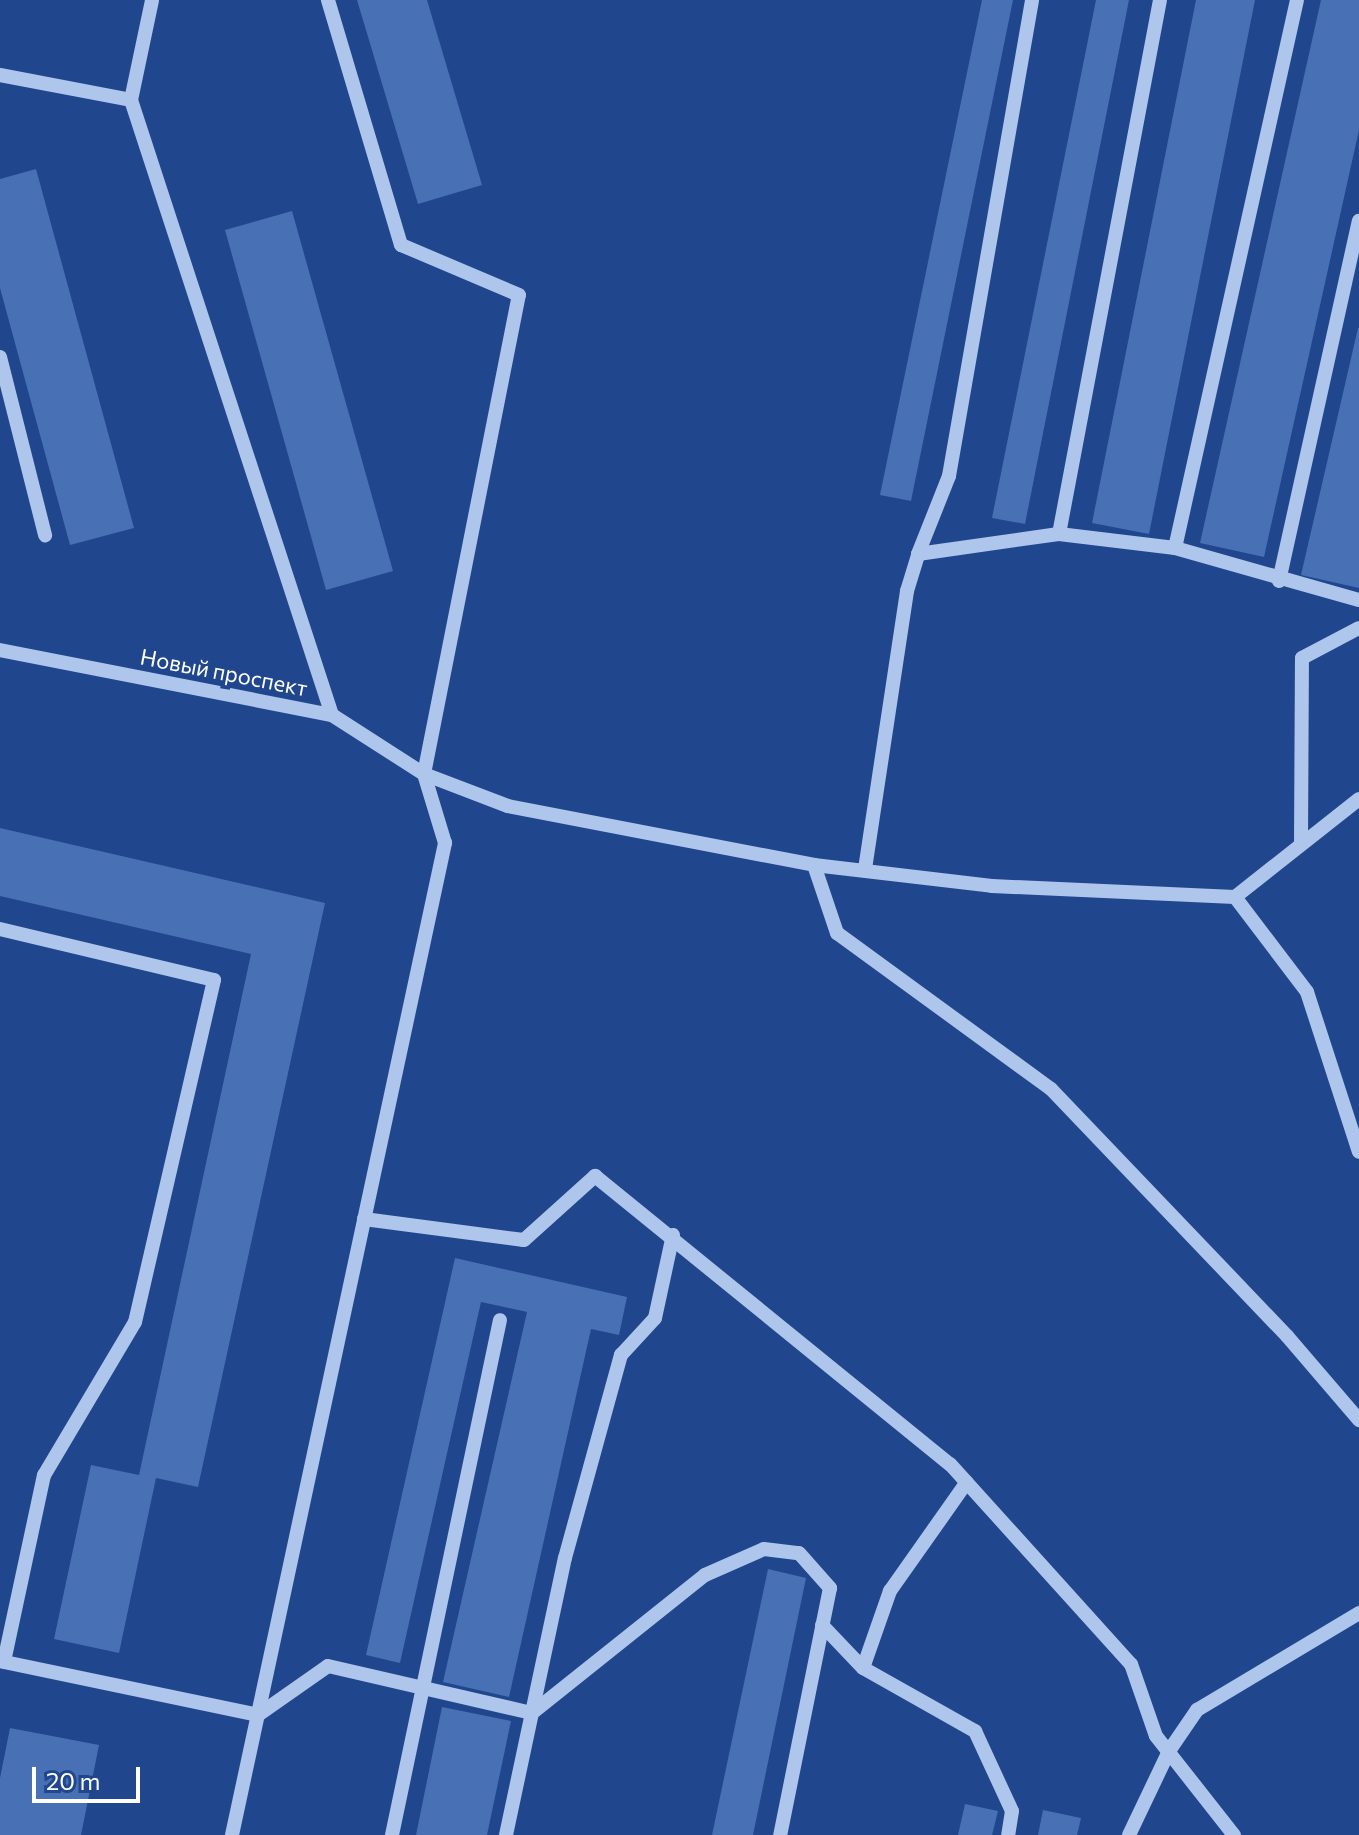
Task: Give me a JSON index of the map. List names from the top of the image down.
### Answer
{
  "streets": {
    "street": ["Новый проспект"]
  },
  "scale_bar": "20 m"
}
